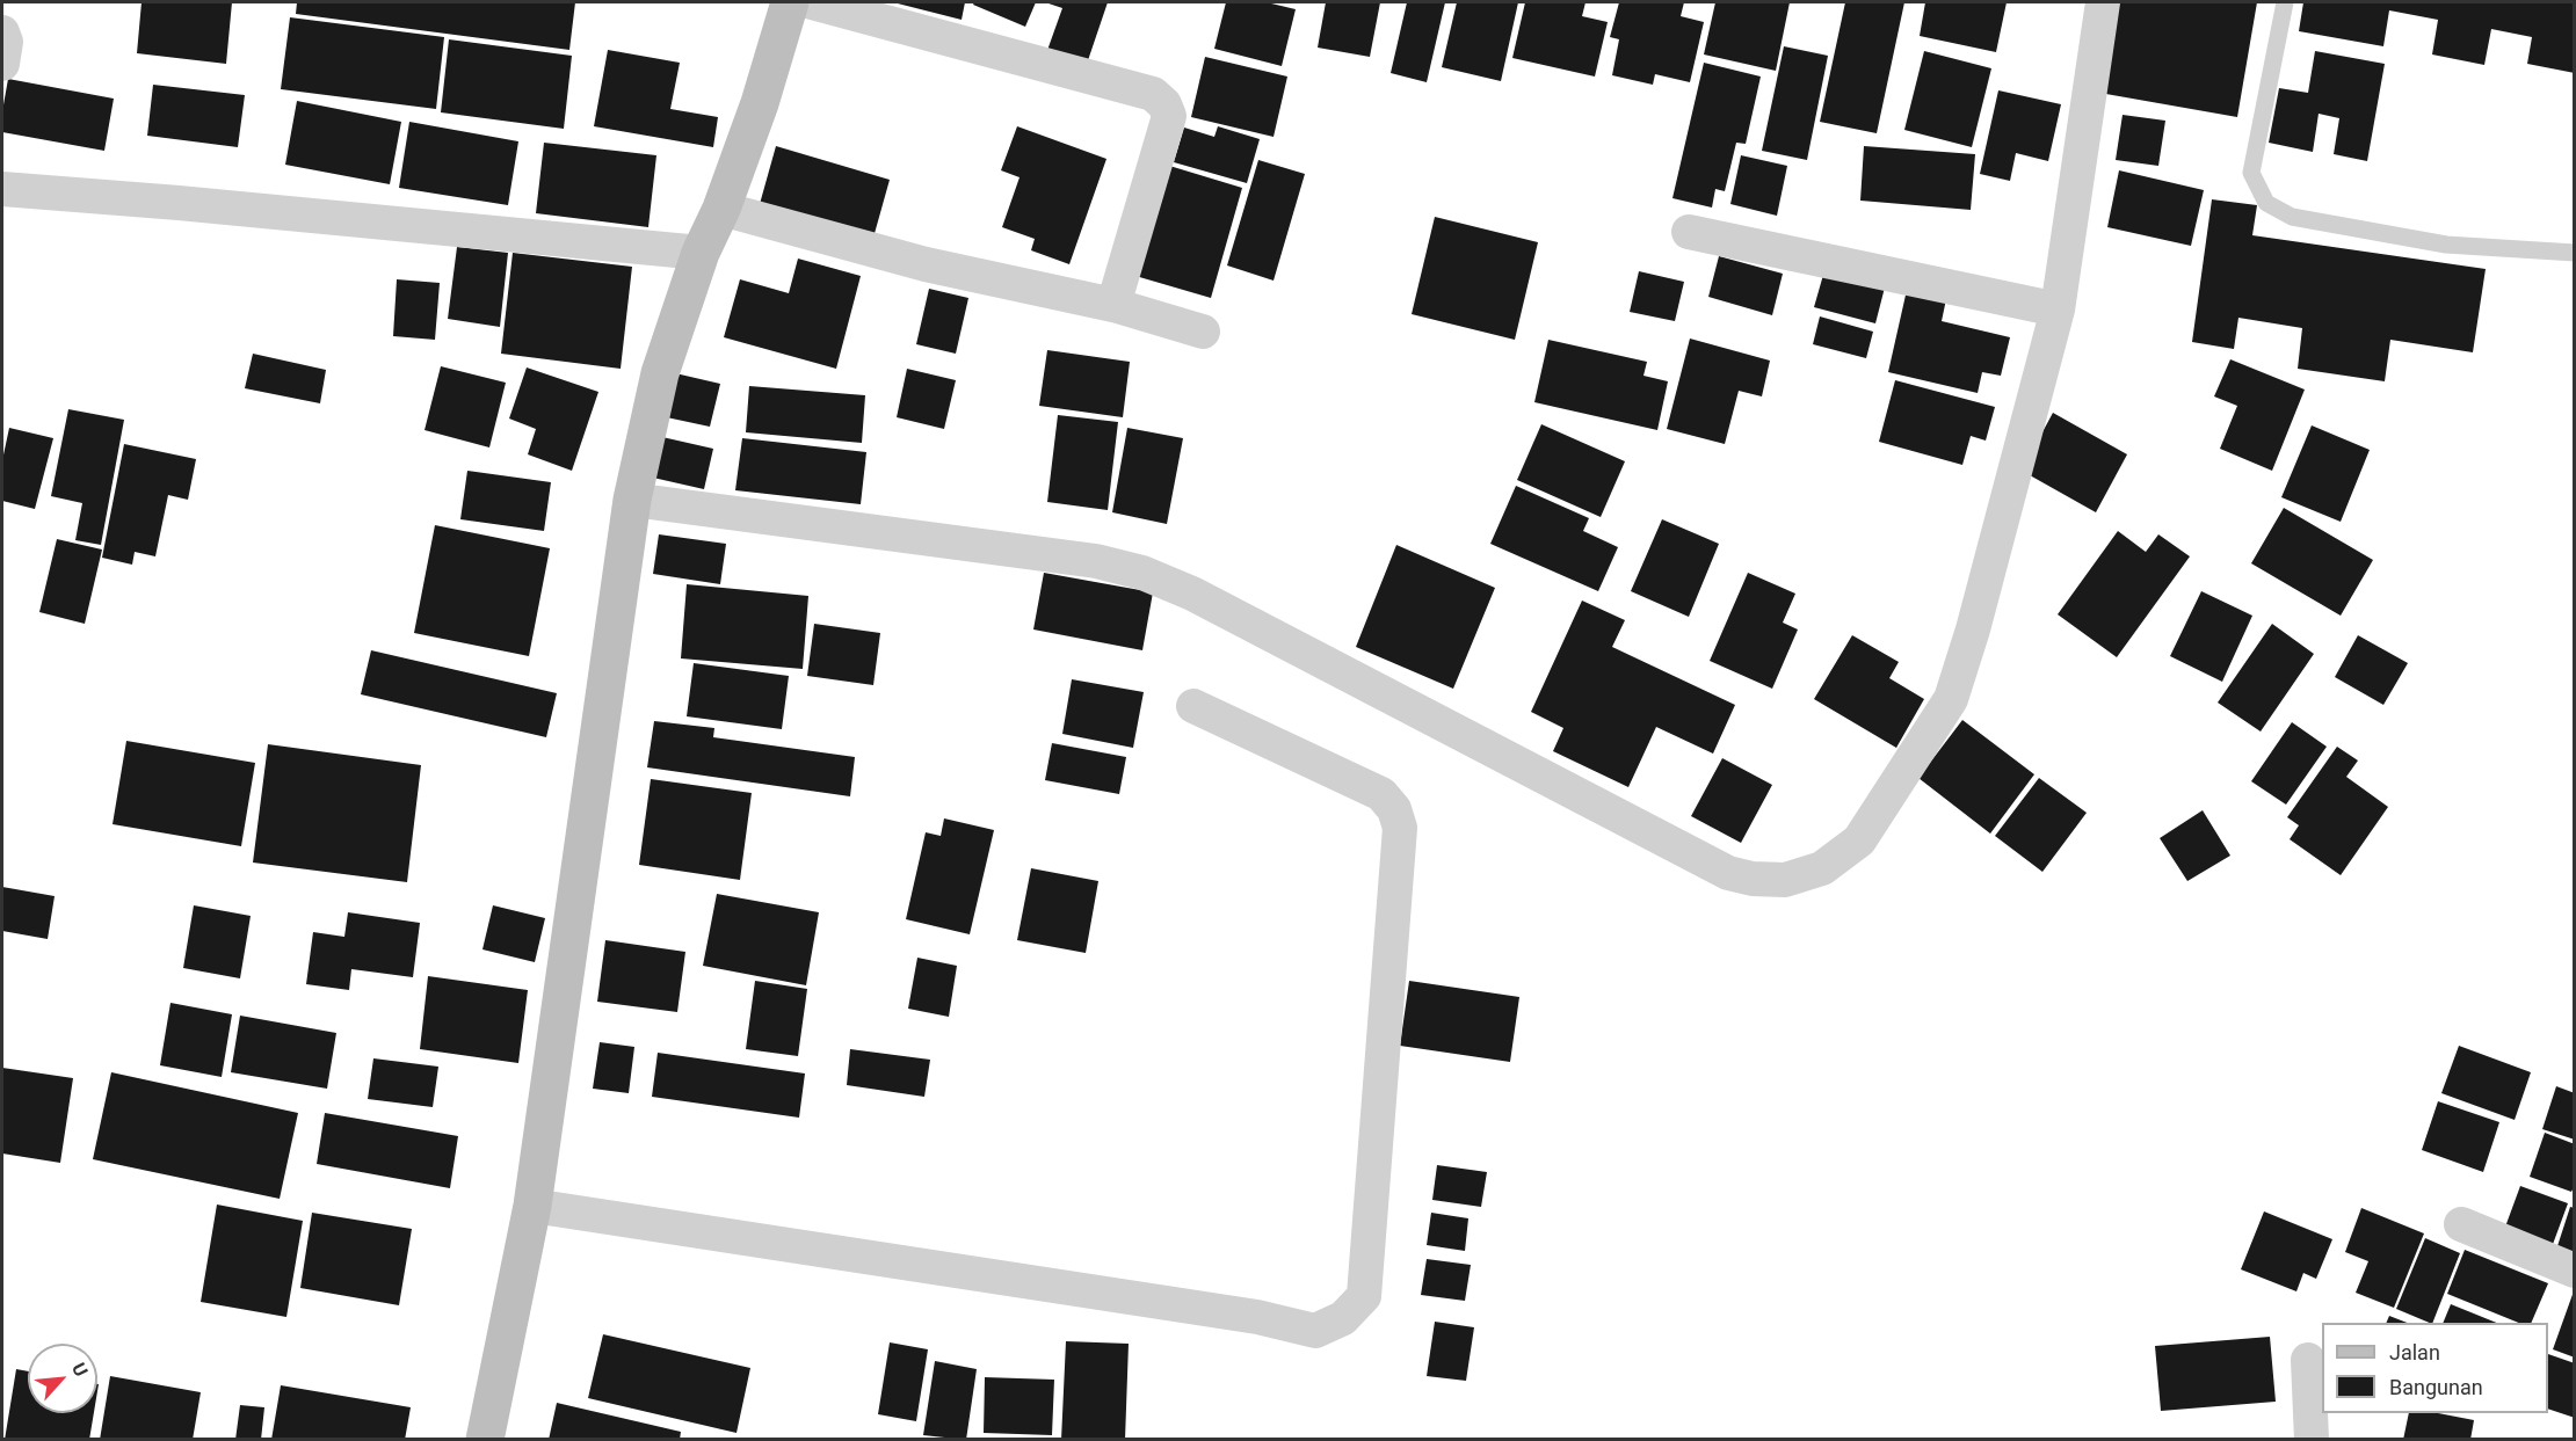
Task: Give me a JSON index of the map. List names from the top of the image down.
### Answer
{
  "legend": ["Jalan", "Bangunan"],
  "north": "top right"
}
